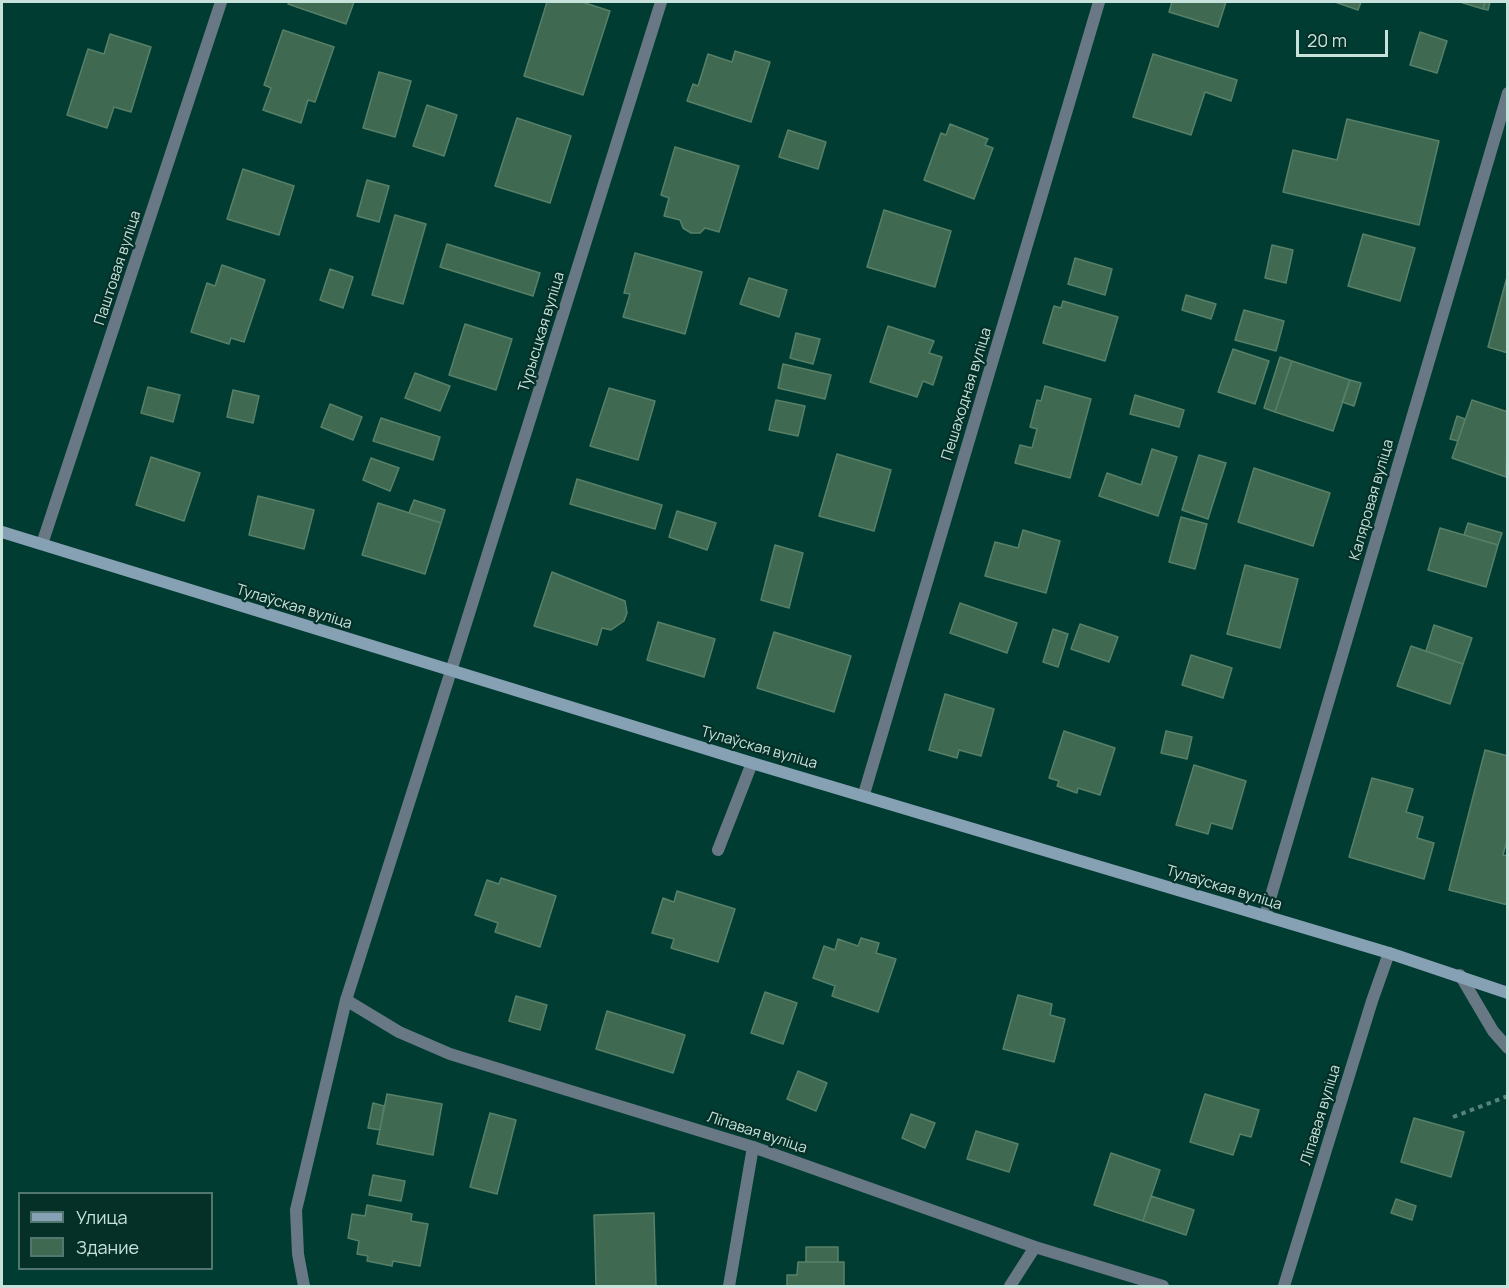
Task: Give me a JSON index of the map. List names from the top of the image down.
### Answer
{
  "streets": {
    "main road": ["Тулаўская вуліца"],
    "street": [
      "Паштовая вуліца",
      "Турысцкая вуліца",
      "Пешаходная вуліца",
      "Каляровая вуліца",
      "Ліпавая вуліца"
    ]
  },
  "crossings": [
    ["Паштовая вуліца", "Тулаўская вуліца"],
    ["Турысцкая вуліца", "Тулаўская вуліца"],
    ["Турысцкая вуліца", "Ліпавая вуліца"],
    ["Пешаходная вуліца", "Тулаўская вуліца"],
    ["Каляровая вуліца", "Тулаўская вуліца"],
    ["Тулаўская вуліца", "Ліпавая вуліца"]
  ],
  "legend": ["Улица", "Здание"],
  "scale_bar": "20 m"
}
